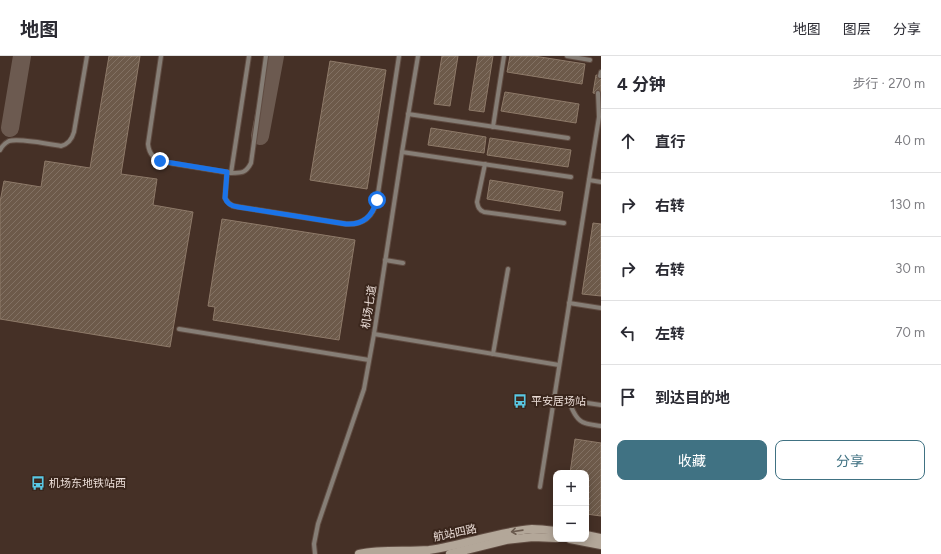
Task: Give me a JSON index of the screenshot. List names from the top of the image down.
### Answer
{
  "streets": {
    "main road": ["航站四路"],
    "lane": ["机场七道"]
  },
  "places": {
    "bus stop": ["平安居场站", "机场东地铁站西"]
  },
  "page": {
    "header": "地图",
    "nav": ["地图", "图层", "分享"],
    "heading": ["4 分钟", "步行 · 270 m"],
    "list": [
      ["直行", "40 m"],
      ["右转", "130 m"],
      ["右转", "30 m"],
      ["左转", "70 m"],
      "到达目的地"
    ],
    "buttons": ["收藏", "分享"],
    "map_buttons": ["+", "−"]
  }
}
